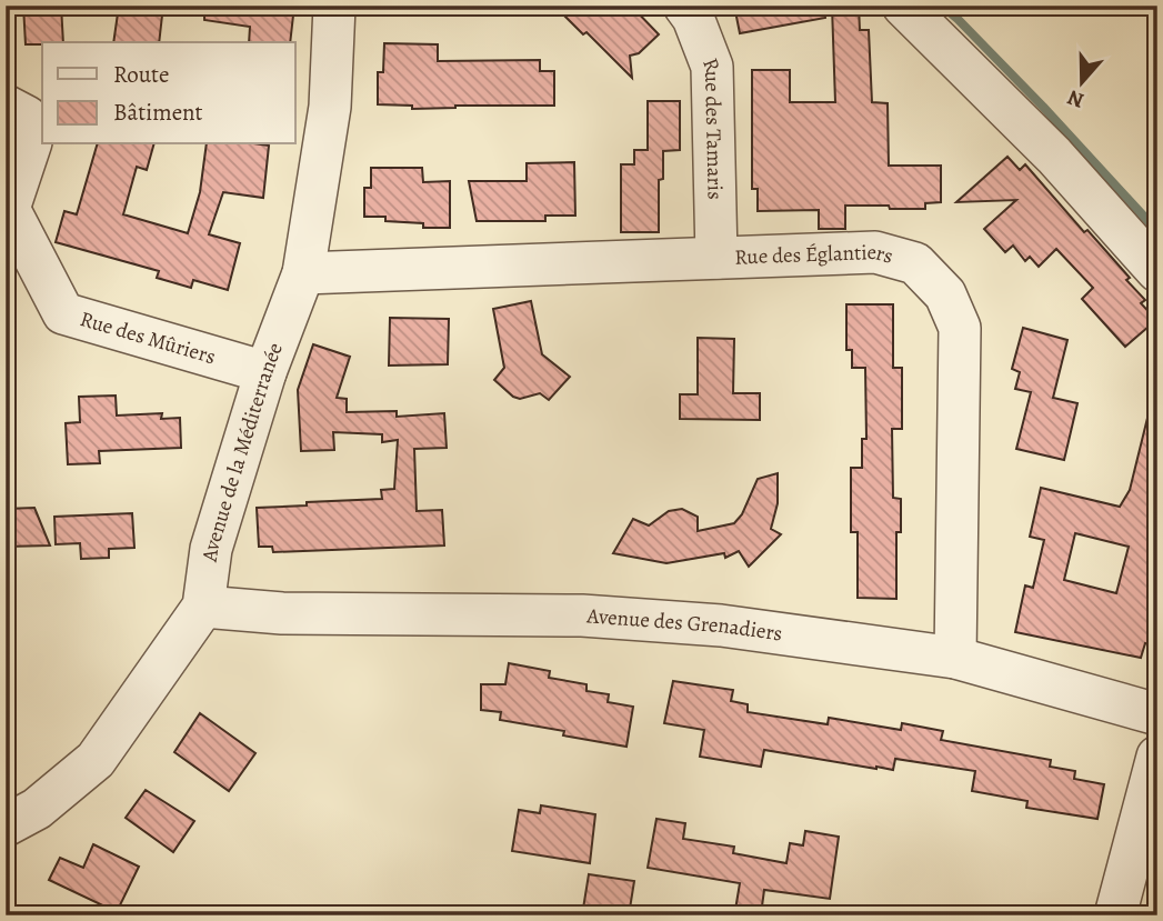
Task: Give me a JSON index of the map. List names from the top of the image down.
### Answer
{
  "streets": {
    "street": [
      "Rue des Tamaris",
      "Rue des Églantiers",
      "Rue des Mûriers",
      "Avenue de la Méditerranée",
      "Avenue des Grenadiers"
    ]
  },
  "crossings": [
    ["Rue des Tamaris", "Rue des Églantiers"],
    ["Rue des Églantiers", "Avenue de la Méditerranée"],
    ["Rue des Églantiers", "Avenue des Grenadiers"],
    ["Rue des Mûriers", "Avenue de la Méditerranée"],
    ["Avenue de la Méditerranée", "Avenue des Grenadiers"]
  ],
  "legend": ["Route", "Bâtiment"],
  "north": "bottom"
}
